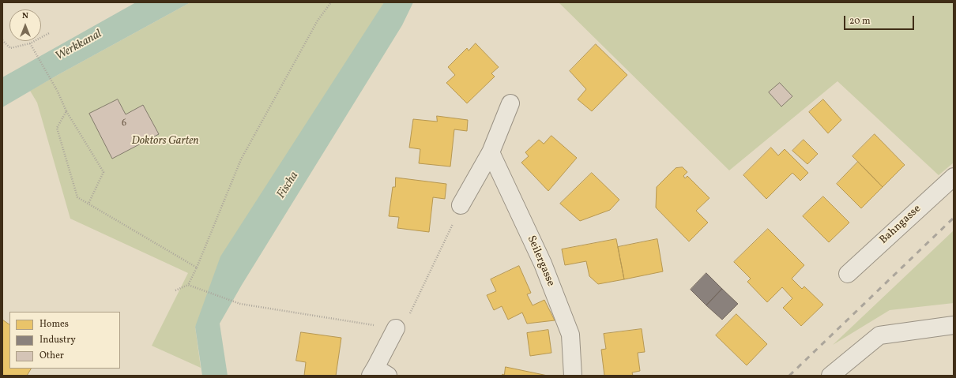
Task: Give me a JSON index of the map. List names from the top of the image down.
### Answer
{
  "streets": {
    "street": ["Bahngasse", "Seilergasse"]
  },
  "water": ["Werkkanal", "Fischa"],
  "parks": ["Doktors Garten"],
  "house_numbers": ["6"],
  "legend": ["Homes", "Industry", "Other"],
  "scale_bar": "20 m",
  "north": "top"
}
